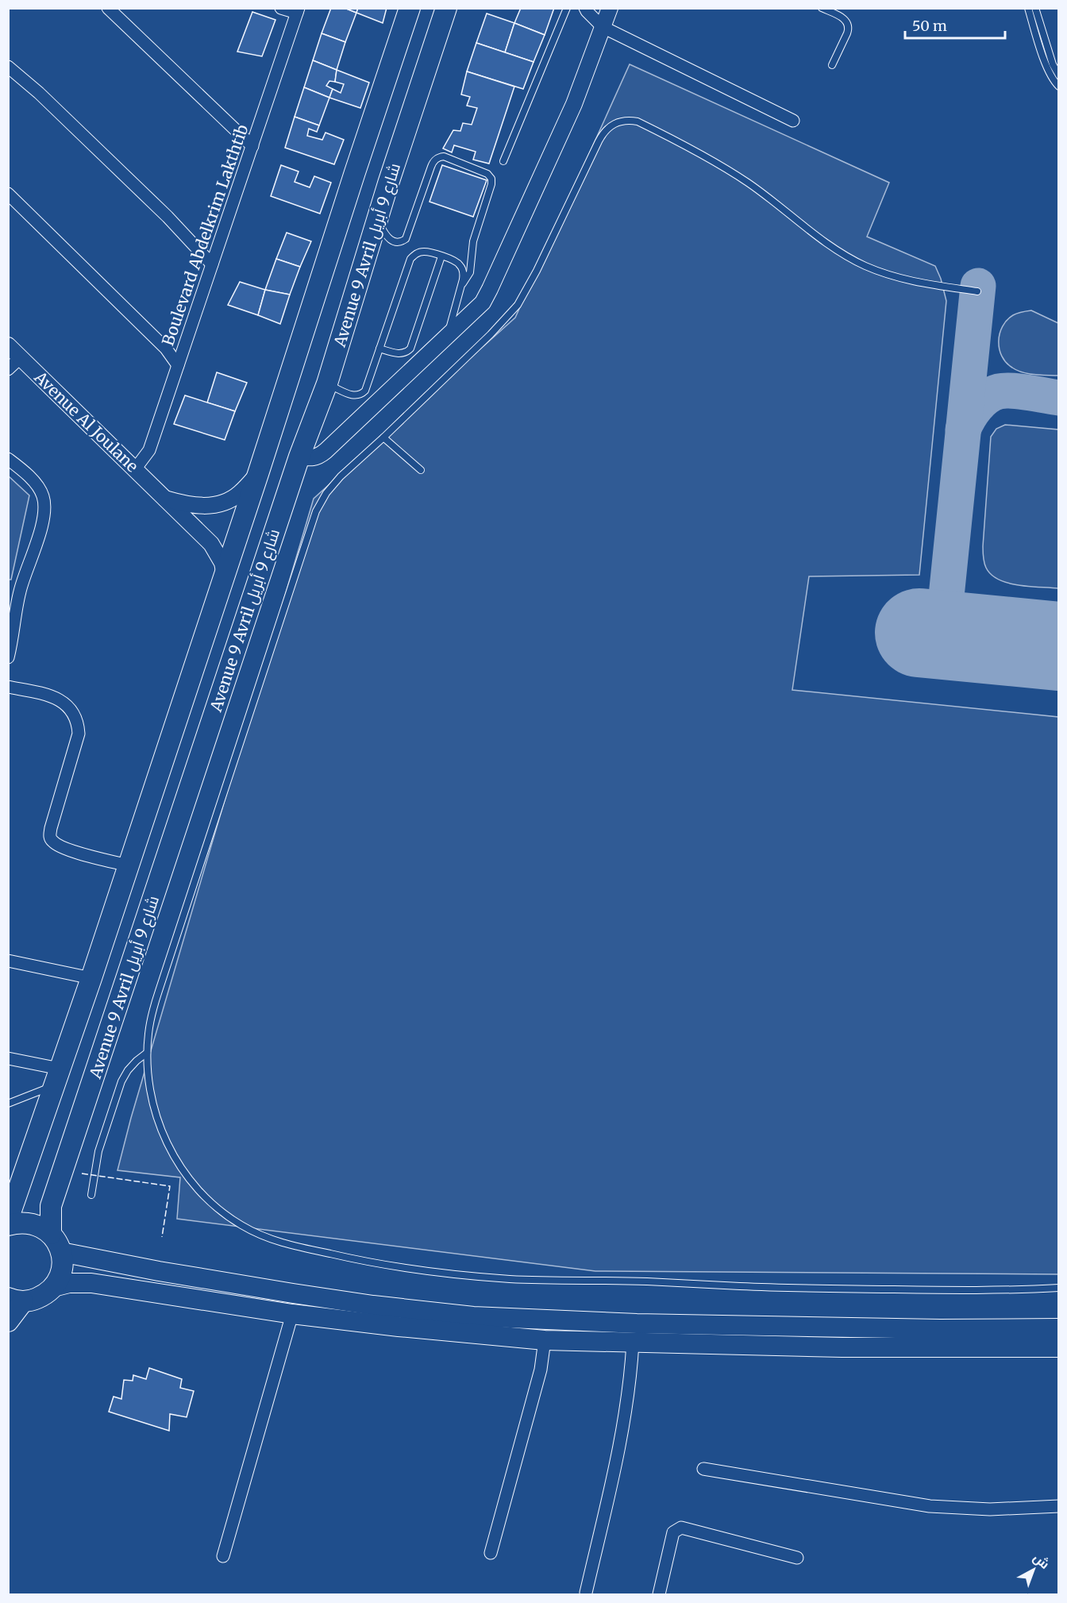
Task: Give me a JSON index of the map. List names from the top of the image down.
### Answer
{
  "streets": {
    "highway": ["Avenue 9 Avril شارع 9 أبريل"],
    "street": ["Boulevard Abdelkrim Lakthtib", "Avenue Al Joulane"]
  },
  "crossings": [
    ["Boulevard Abdelkrim Lakthtib", "Avenue Al Joulane"],
    ["Avenue 9 Avril شارع 9 أبريل", "Avenue Al Joulane"]
  ],
  "scale_bar": "50 m",
  "north": "top right"
}
